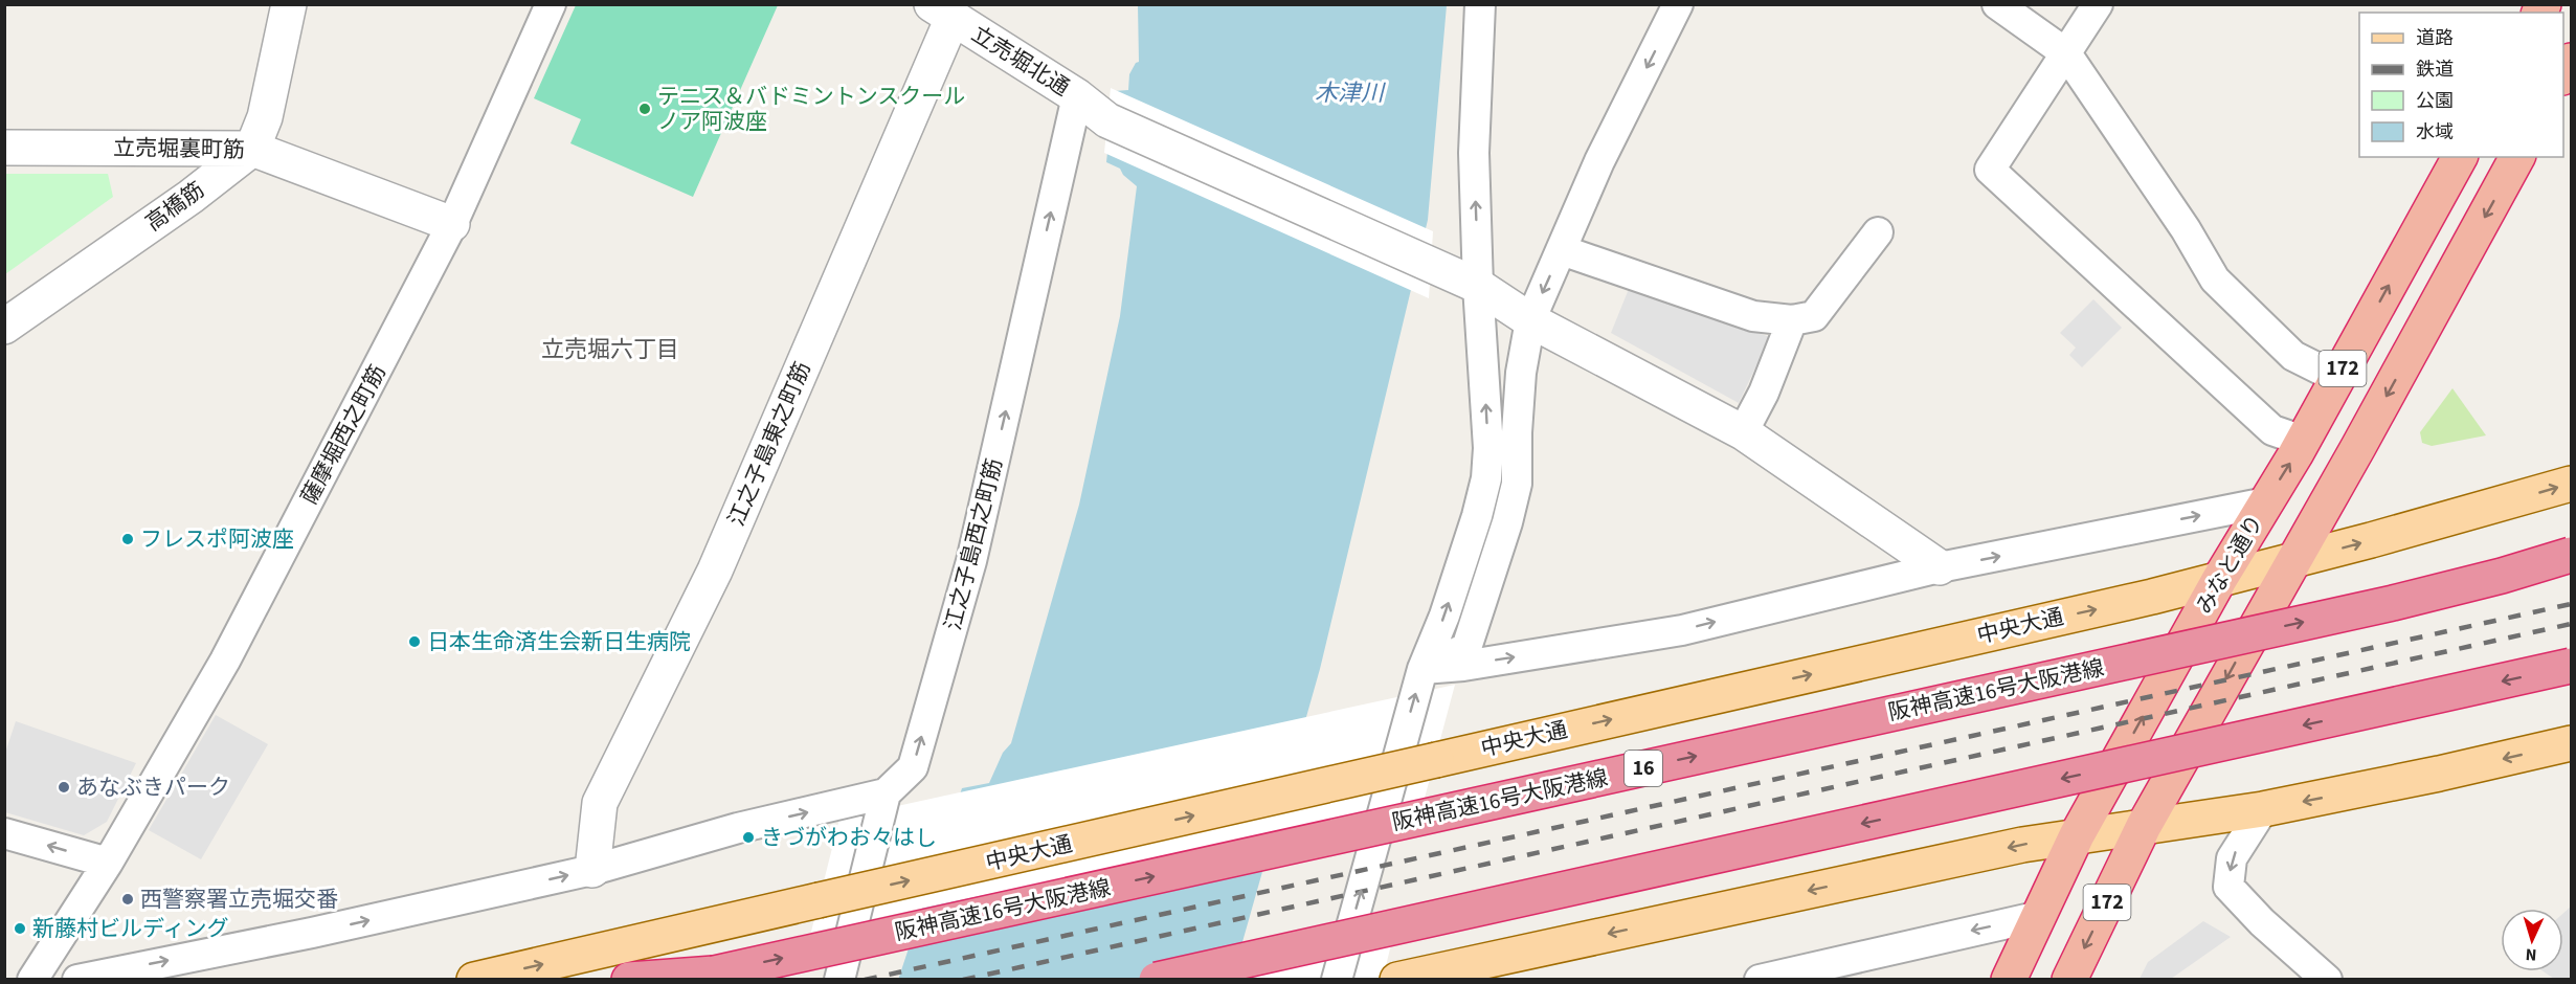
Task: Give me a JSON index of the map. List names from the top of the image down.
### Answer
{
  "streets": {
    "highway": [
      "172",
      "みなと通り",
      "阪神高速16号大阪港線",
      "16"
    ],
    "main road": ["中央大通"],
    "street": [
      "立売堀北通",
      "立売堀裏町筋",
      "高橋筋",
      "薩摩堀西之町筋",
      "江之子島東之町筋",
      "江之子島西之町筋"
    ]
  },
  "crossings": [
    ["立売堀北通", "江之子島東之町筋"],
    ["立売堀北通", "江之子島西之町筋"],
    ["立売堀裏町筋", "高橋筋"],
    ["立売堀裏町筋", "薩摩堀西之町筋"],
    ["172", "中央大通"],
    ["みなと通り", "中央大通"],
    ["阪神高速16号大阪港線", "16"]
  ],
  "one_way": ["江之子島西之町筋"],
  "districts": ["立売堀六丁目"],
  "water": ["木津川"],
  "places": [
    "テニス＆バドミントンスクール ノア阿波座",
    "フレスポ阿波座",
    "日本生命済生会新日生病院",
    "あなぶきパーク",
    "きづがわお々はし",
    "西警察署立売堀交番",
    "新藤村ビルディング"
  ],
  "legend": [
    "道路",
    "鉄道",
    "公園",
    "水域"
  ],
  "north": "bottom"
}
